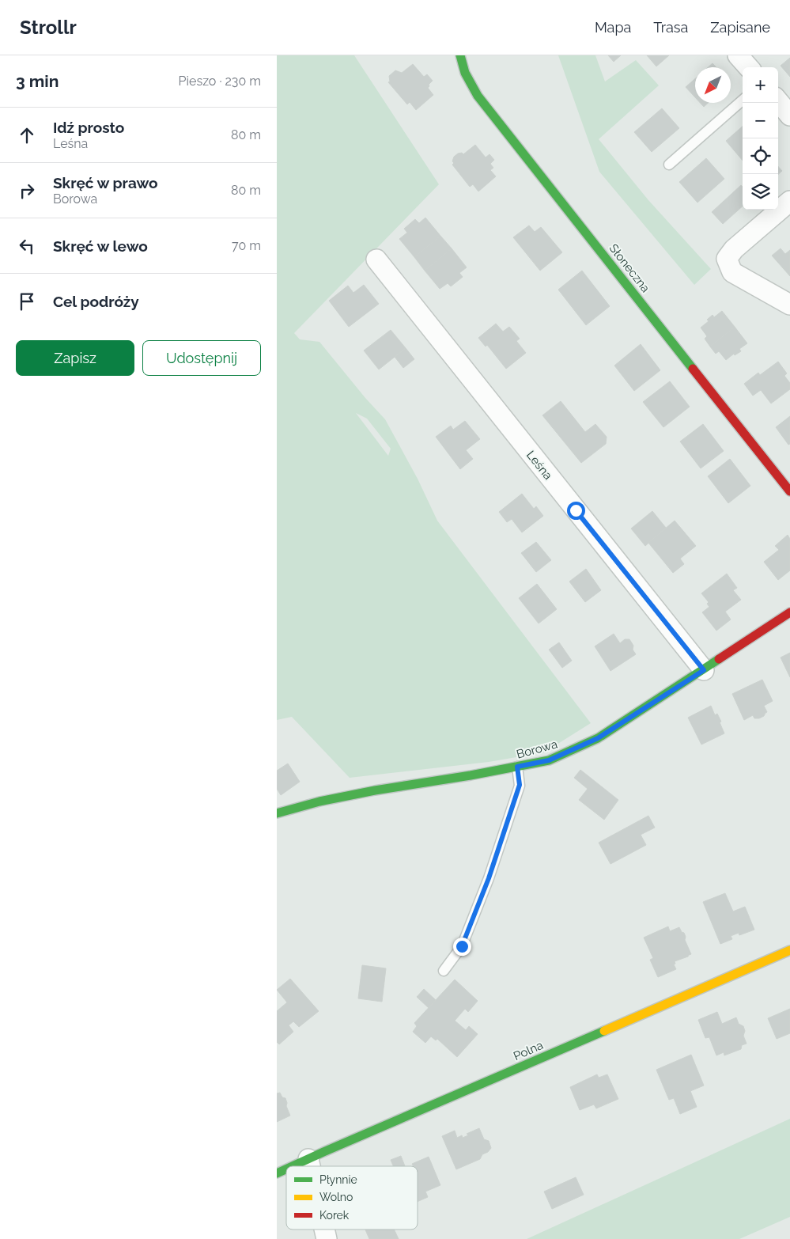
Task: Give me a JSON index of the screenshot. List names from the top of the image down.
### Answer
{
  "streets": {
    "street": [
      "Słoneczna",
      "Leśna",
      "Borowa",
      "Polna"
    ]
  },
  "crossings": [
    ["Leśna", "Borowa"]
  ],
  "legend": ["Płynnie", "Wolno", "Korek"],
  "north": "bottom left",
  "page": {
    "header": "Strollr",
    "nav": ["Mapa", "Trasa", "Zapisane"],
    "heading": ["3 min", "Pieszo · 230 m"],
    "map_buttons": ["+", "−"],
    "list": [
      ["Idź prosto", "Leśna", "80 m"],
      ["Skręć w prawo", "Borowa", "80 m"],
      ["Skręć w lewo", "70 m"],
      "Cel podróży"
    ],
    "buttons": ["Zapisz", "Udostępnij"]
  }
}
